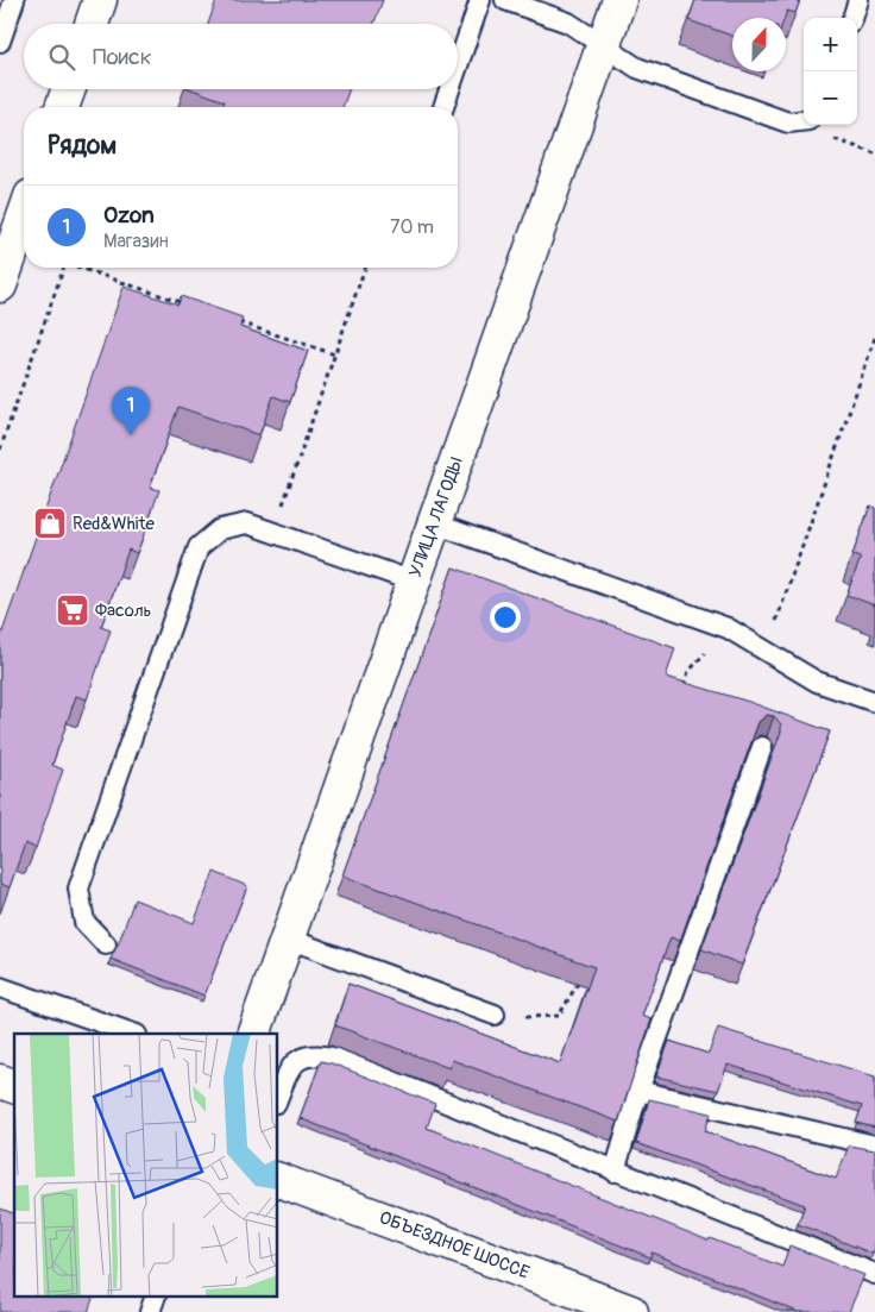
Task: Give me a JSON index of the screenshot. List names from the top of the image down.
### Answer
{
  "streets": {
    "street": ["УЛИЦА ЛАГОДЫ", "ОБЪЕЗДНОЕ ШОССЕ"]
  },
  "places": {
    "shop": ["Red&White"],
    "supermarket": ["Фасоль"]
  },
  "north": "top",
  "page": {
    "map_buttons": ["+", "−"],
    "search": "Поиск",
    "heading": "Рядом",
    "list": [
      {
        "mark": "1",
        "name": "Ozon",
        "note": "Магазин",
        "value": "70 m"
      }
    ],
    "pins": "1"
  }
}
